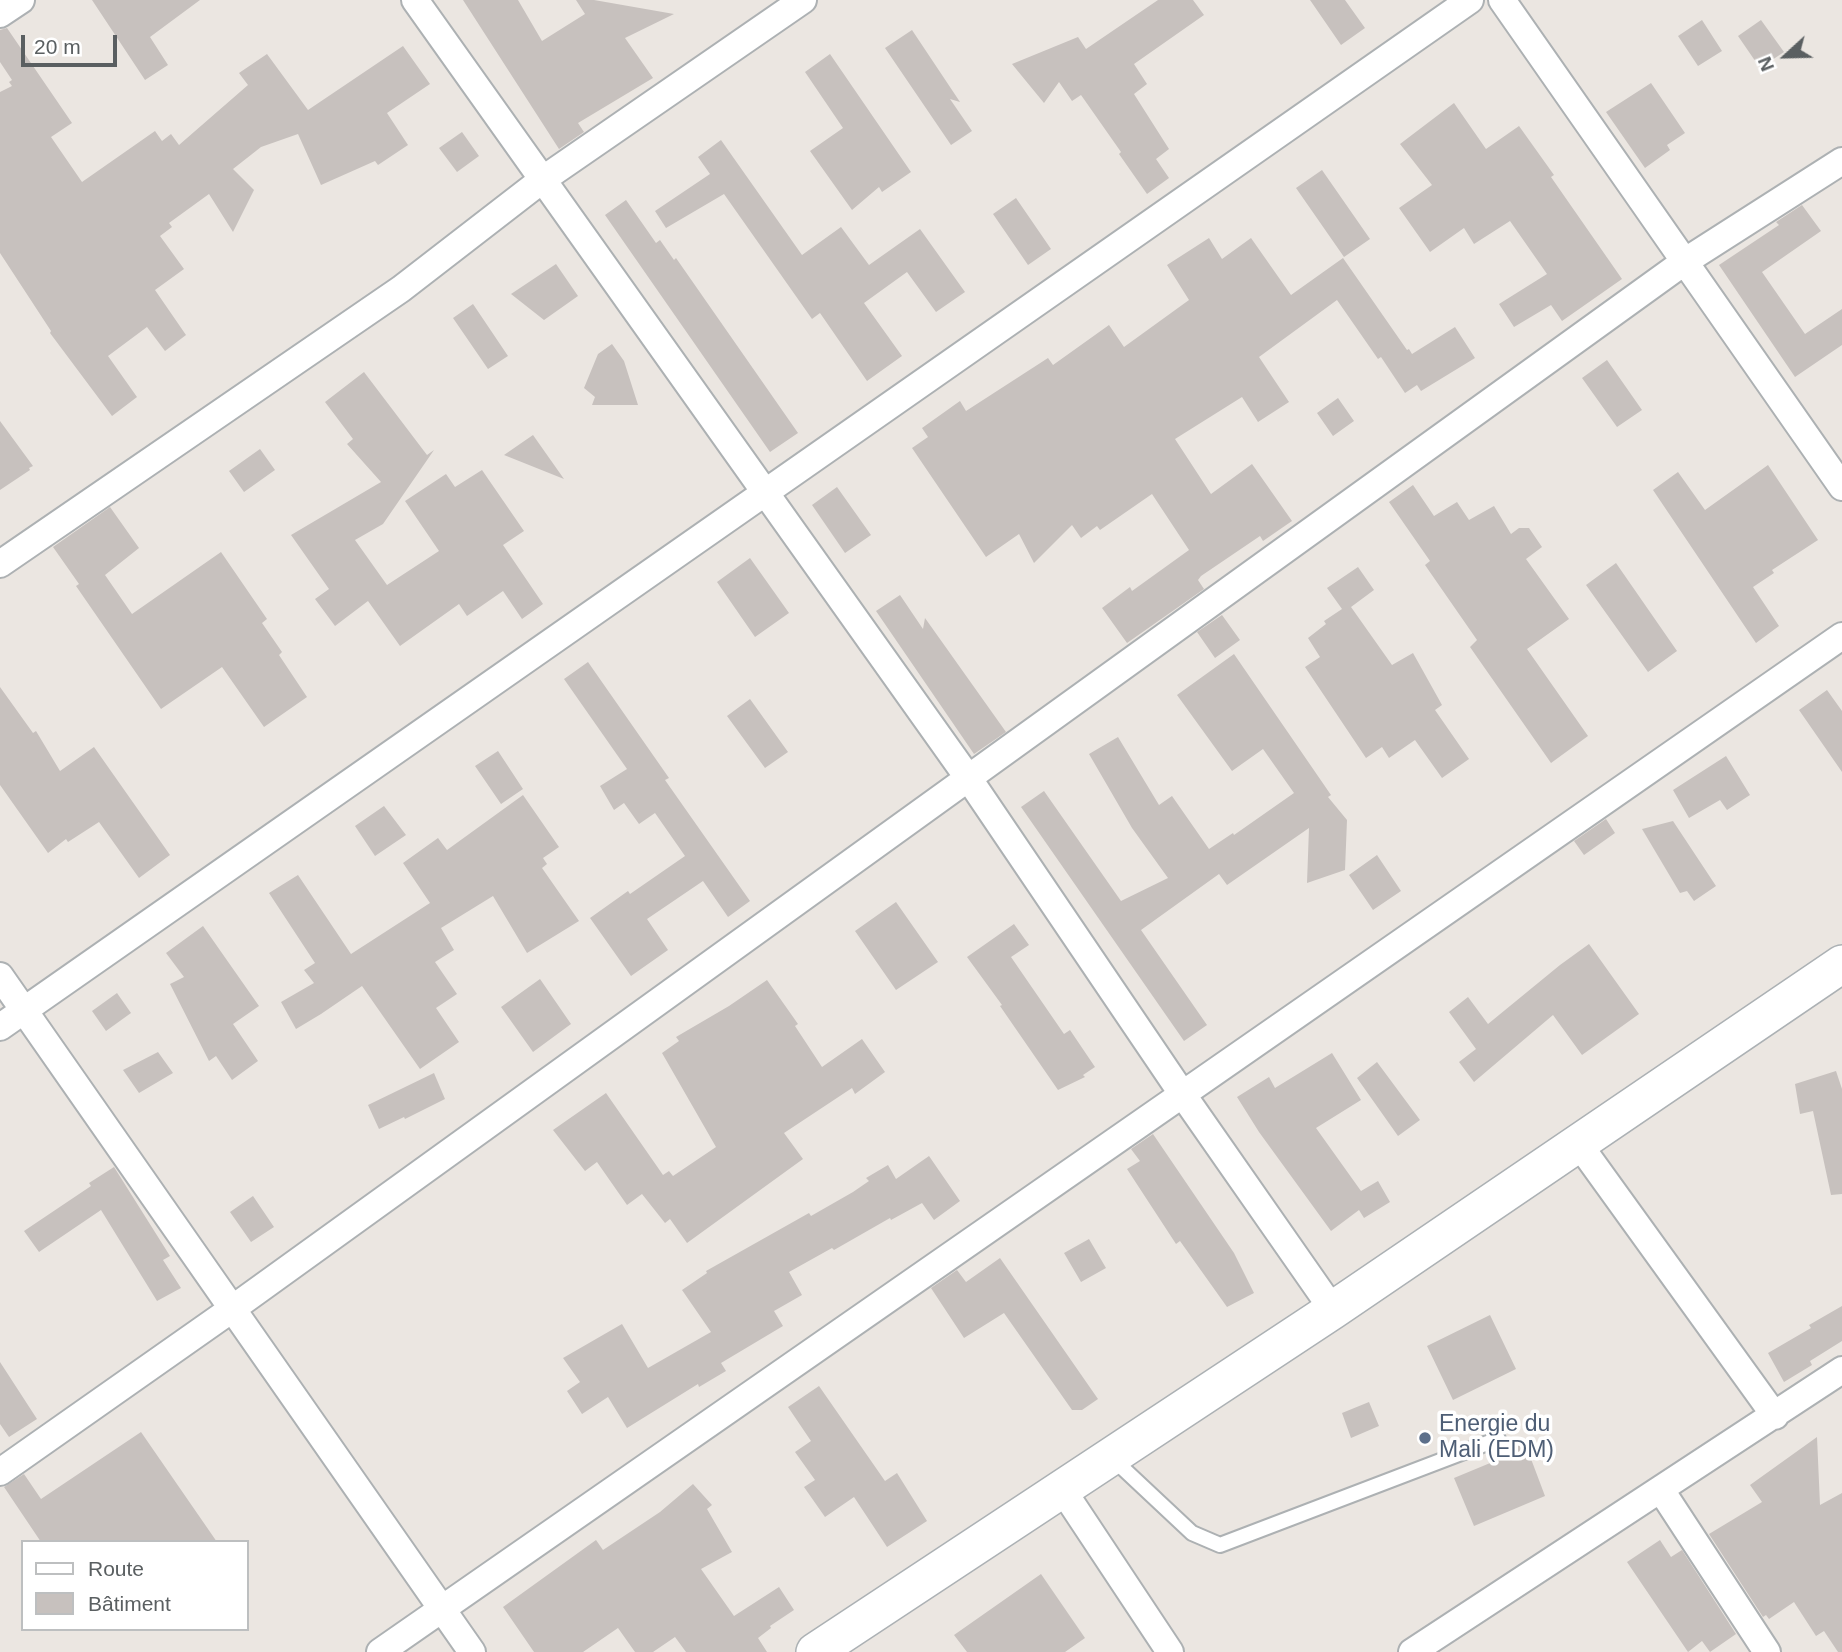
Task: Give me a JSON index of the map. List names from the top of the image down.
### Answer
{
  "places": ["Energie du Mali (EDM)"],
  "legend": ["Route", "Bâtiment"],
  "scale_bar": "20 m",
  "north": "left"
}
